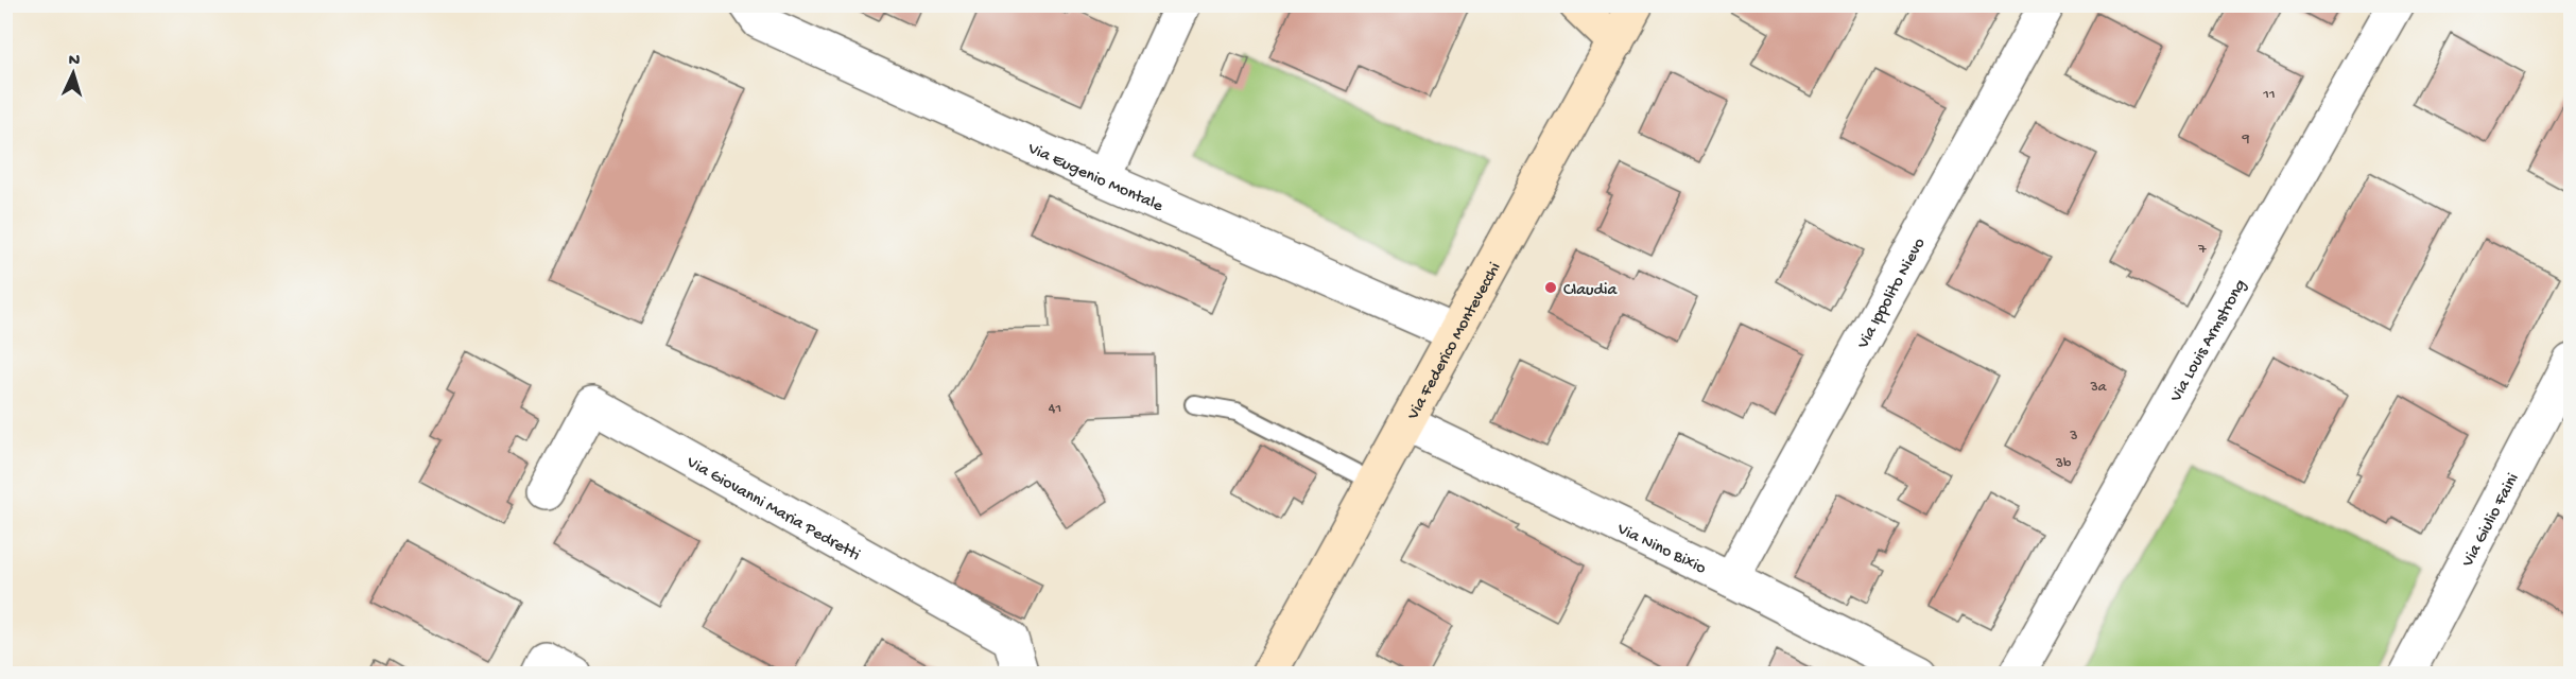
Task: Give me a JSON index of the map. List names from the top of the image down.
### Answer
{
  "streets": {
    "street": [
      "Via Eugenio Montale",
      "Via Ippolito Nievo",
      "Via Federico Montevecchi",
      "Via Louis Armstrong",
      "Via Giovanni Maria Pedretti",
      "Via Giulio Faini",
      "Via Nino Bixio"
    ]
  },
  "crossings": [
    ["Via Eugenio Montale", "Via Federico Montevecchi"],
    ["Via Ippolito Nievo", "Via Nino Bixio"],
    ["Via Federico Montevecchi", "Via Nino Bixio"]
  ],
  "places": ["Claudia"],
  "house_numbers": [
    "11",
    "9",
    "7",
    "3a",
    "41",
    "3",
    "3b"
  ],
  "north": "top"
}
